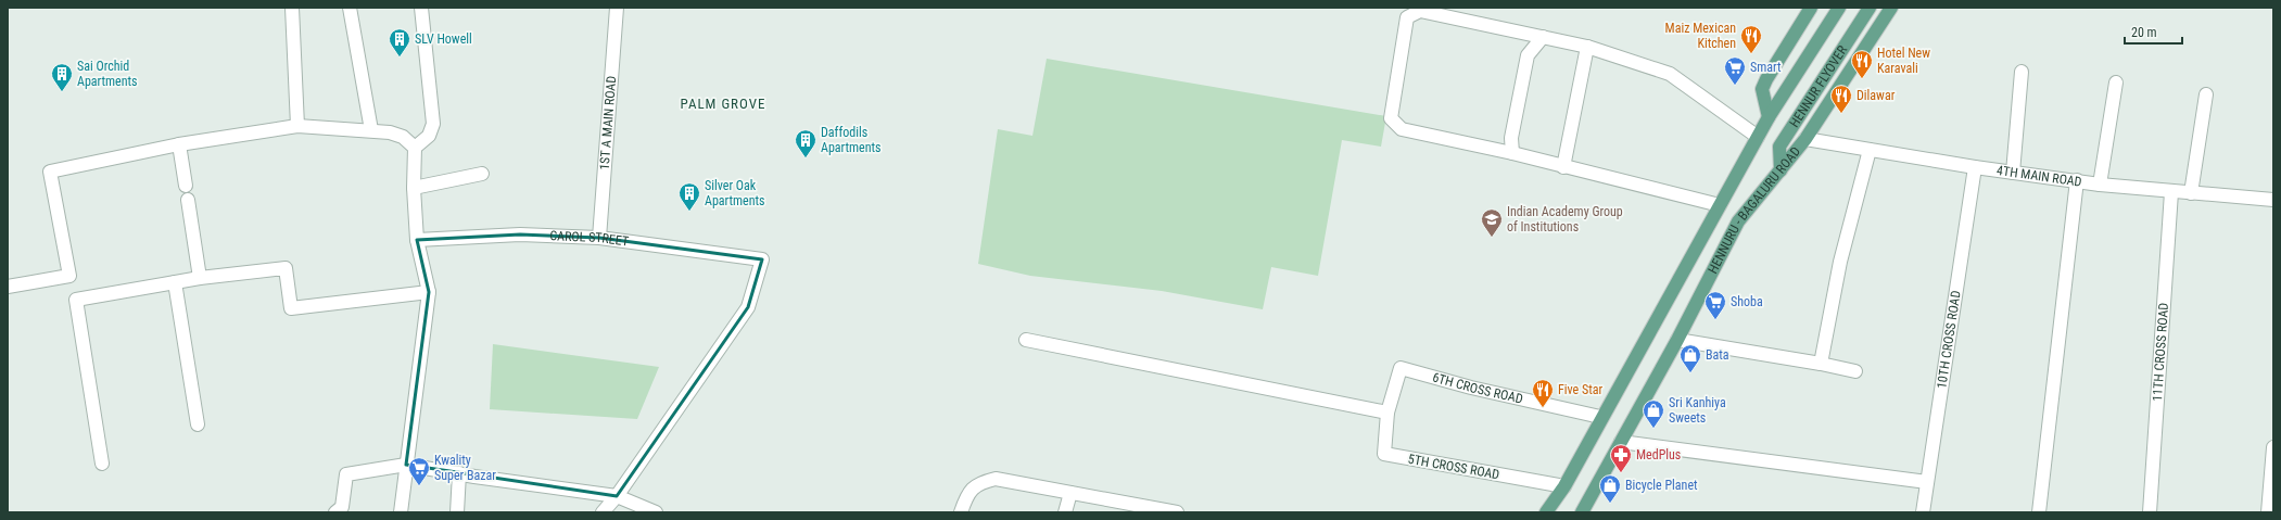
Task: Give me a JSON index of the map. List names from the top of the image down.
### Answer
{
  "streets": {
    "main road": ["HENNUR FLYOVER", "HENNURU - BAGALURU ROAD"],
    "street": [
      "1ST A MAIN ROAD",
      "4TH MAIN ROAD",
      "CAROL STREET",
      "10TH CROSS ROAD",
      "11TH CROSS ROAD",
      "6TH CROSS ROAD",
      "5TH CROSS ROAD"
    ]
  },
  "crossings": [
    ["HENNUR FLYOVER", "HENNURU - BAGALURU ROAD"],
    ["1ST A MAIN ROAD", "CAROL STREET"],
    ["4TH MAIN ROAD", "HENNURU - BAGALURU ROAD"],
    ["4TH MAIN ROAD", "10TH CROSS ROAD"],
    ["4TH MAIN ROAD", "11TH CROSS ROAD"],
    ["HENNURU - BAGALURU ROAD", "6TH CROSS ROAD"],
    ["HENNURU - BAGALURU ROAD", "5TH CROSS ROAD"],
    ["6TH CROSS ROAD", "5TH CROSS ROAD"]
  ],
  "districts": ["PALM GROVE"],
  "places": {
    "restaurant": [
      "Maiz Mexican Kitchen",
      "Hotel New Karavali",
      "Dilawar",
      "Five Star"
    ],
    "building": [
      "SLV Howell",
      "Sai Orchid Apartments",
      "Daffodils Apartments",
      "Silver Oak Apartments"
    ],
    "supermarket": ["Smart", "Shoba", "Kwality Super Bazar"],
    "school or university": ["Indian Academy Group of Institutions"],
    "shop": ["Bata", "Sri Kanhiya Sweets", "Bicycle Planet"],
    "pharmacy": ["MedPlus"]
  },
  "scale_bar": "20 m"
}
